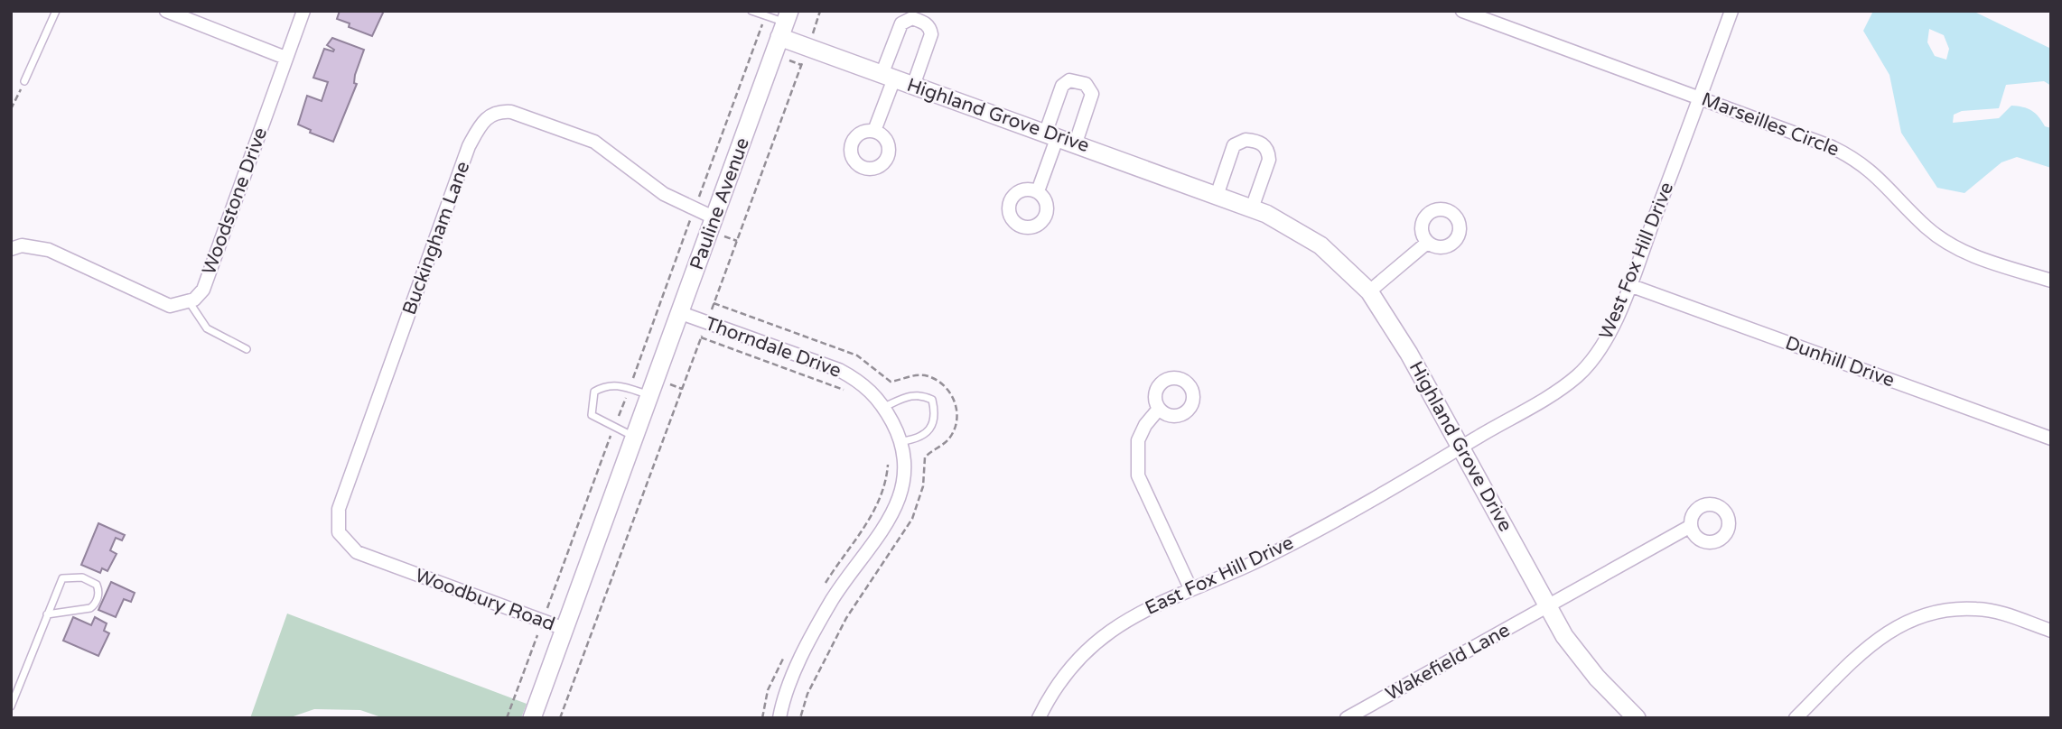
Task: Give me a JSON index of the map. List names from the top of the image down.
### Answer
{
  "streets": {
    "street": [
      "Highland Grove Drive",
      "Marseilles Circle",
      "Woodstone Drive",
      "Pauline Avenue",
      "Buckingham Lane",
      "West Fox Hill Drive",
      "Thorndale Drive",
      "Dunhill Drive",
      "East Fox Hill Drive",
      "Woodbury Road",
      "Wakefield Lane"
    ]
  },
  "crossings": [
    ["Highland Grove Drive", "Pauline Avenue"],
    ["Highland Grove Drive", "West Fox Hill Drive"],
    ["Highland Grove Drive", "East Fox Hill Drive"],
    ["Highland Grove Drive", "Wakefield Lane"],
    ["Marseilles Circle", "West Fox Hill Drive"],
    ["Pauline Avenue", "Buckingham Lane"],
    ["Pauline Avenue", "Thorndale Drive"],
    ["Pauline Avenue", "Woodbury Road"],
    ["Buckingham Lane", "Woodbury Road"],
    ["West Fox Hill Drive", "Dunhill Drive"],
    ["West Fox Hill Drive", "East Fox Hill Drive"]
  ]
}
